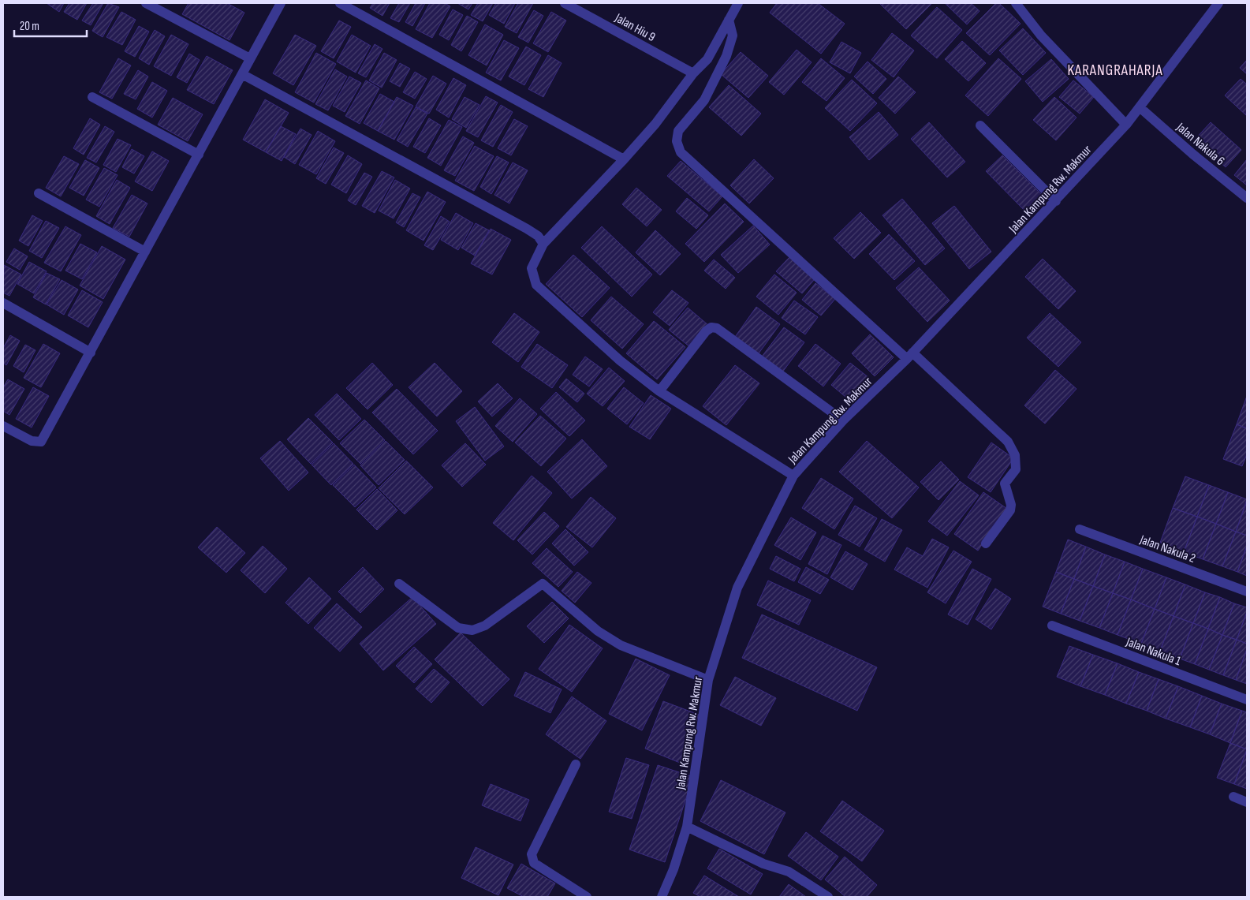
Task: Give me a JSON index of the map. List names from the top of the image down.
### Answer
{
  "streets": {
    "street": [
      "Jalan Hiu 9",
      "Jalan Nakula 6",
      "Jalan Kampung Rw. Makmur",
      "Jalan Nakula 2",
      "Jalan Nakula 1"
    ]
  },
  "crossings": [
    ["Jalan Nakula 6", "Jalan Kampung Rw. Makmur"]
  ],
  "districts": ["KARANGRAHARJA"],
  "scale_bar": "20 m"
}
